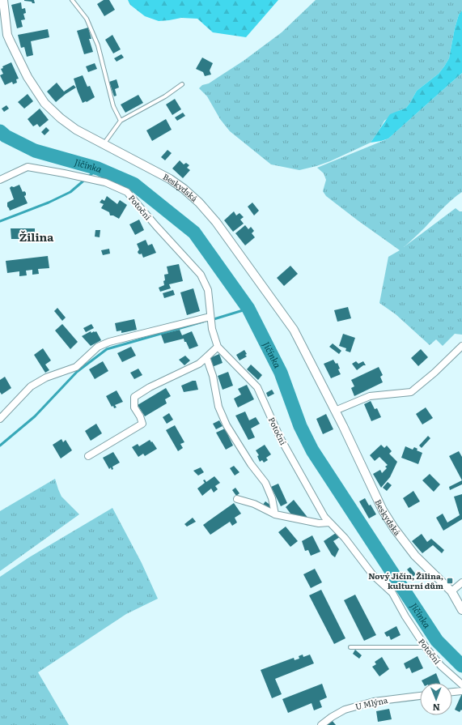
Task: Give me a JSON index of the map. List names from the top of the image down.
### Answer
{
  "streets": {
    "street": ["Beskydská", "Potoční", "U Mlýna"]
  },
  "districts": ["Žilina"],
  "water": ["Jičínka"],
  "places": {
    "transit": ["Nový Jičín, Žilina, kulturní dům"]
  },
  "north": "bottom"
}
